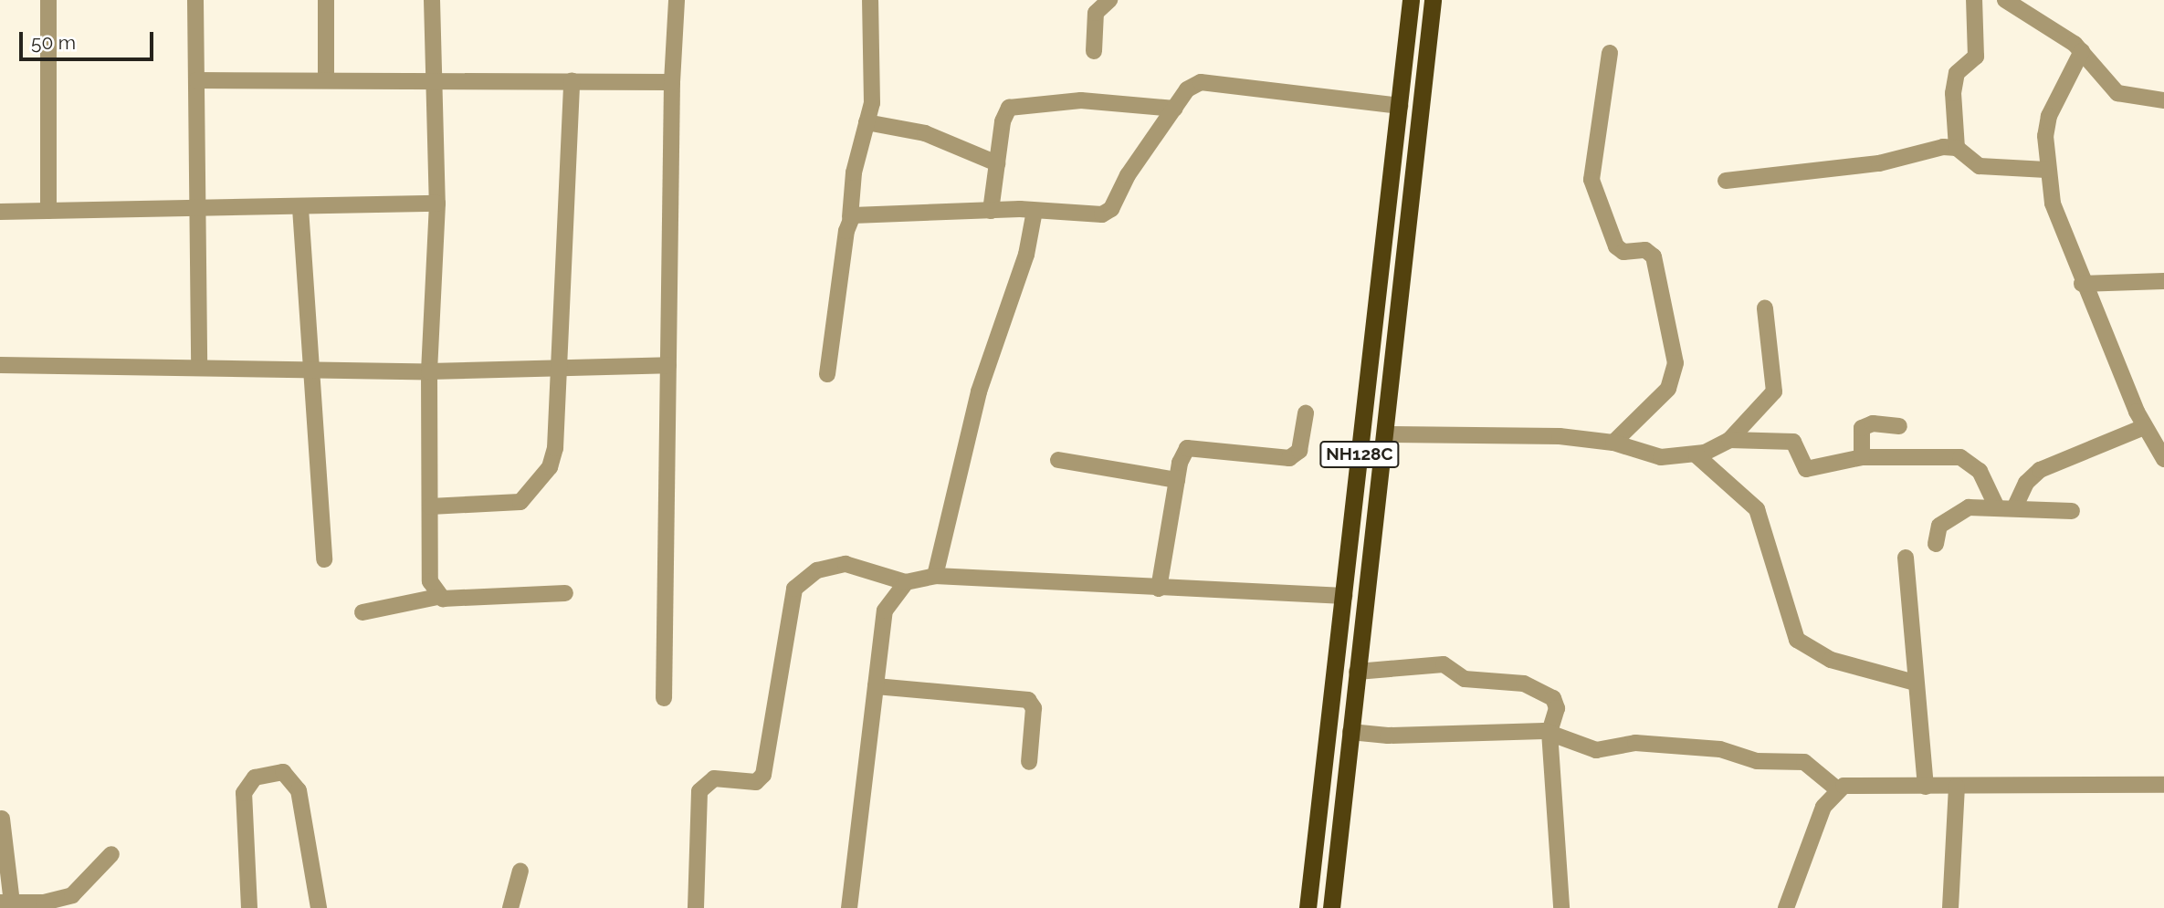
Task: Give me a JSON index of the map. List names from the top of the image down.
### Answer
{
  "streets": {
    "highway": ["NH128C"]
  },
  "scale_bar": "50 m"
}
